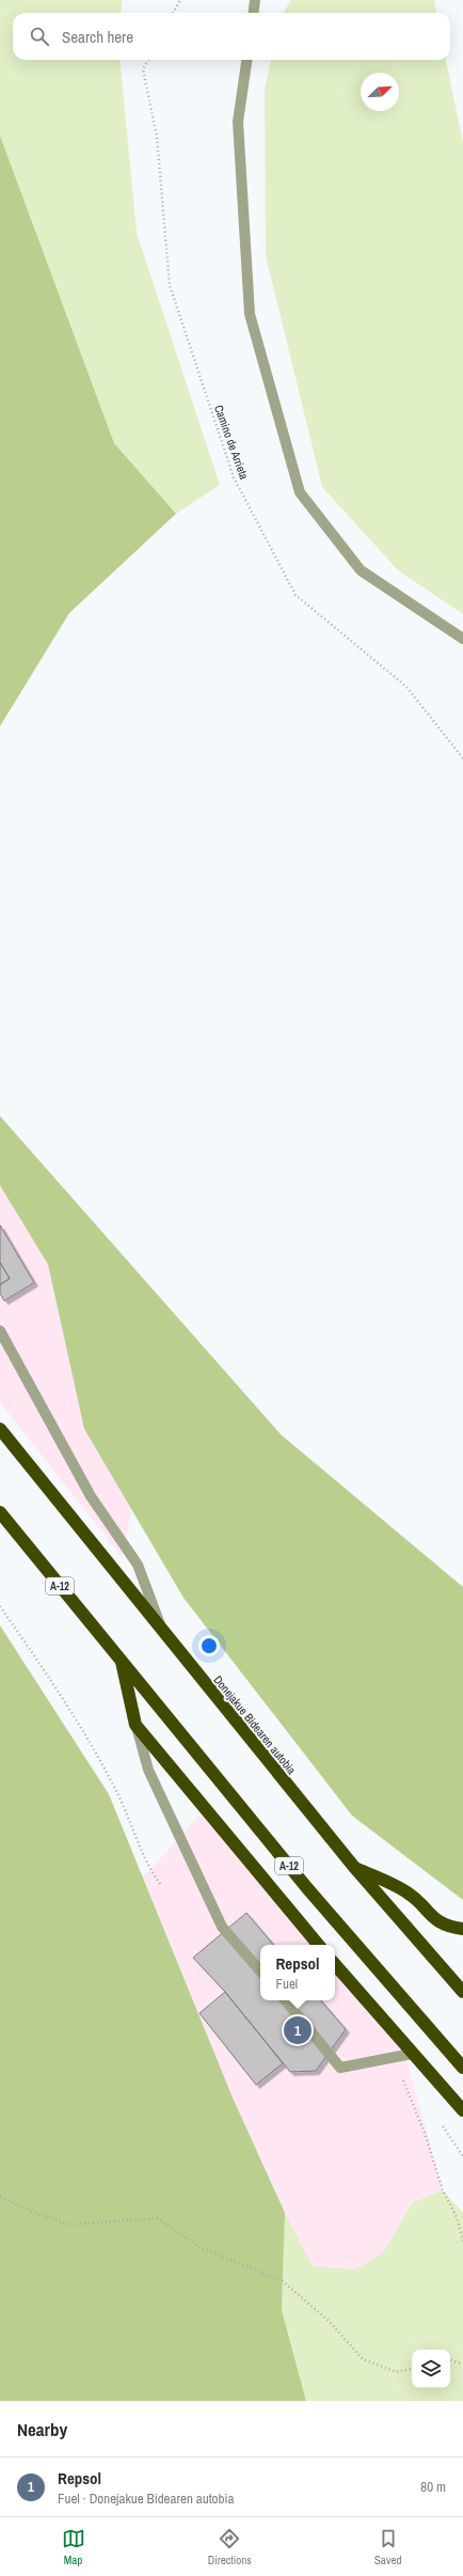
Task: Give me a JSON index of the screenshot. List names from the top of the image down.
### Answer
{
  "streets": {
    "highway": ["A-12", "Donejakue Bidearen autobia"],
    "path": ["Camino de Arrieta"]
  },
  "north": "top right",
  "page": {
    "search": "Search here",
    "popup": ["Repsol", "Fuel"],
    "pins": "1",
    "heading": "Nearby",
    "list": [
      {
        "mark": "1",
        "name": "Repsol",
        "note": "Fuel · Donejakue Bidearen autobia",
        "value": "80 m"
      }
    ],
    "nav": ["Map", "Directions", "Saved"]
  }
}
